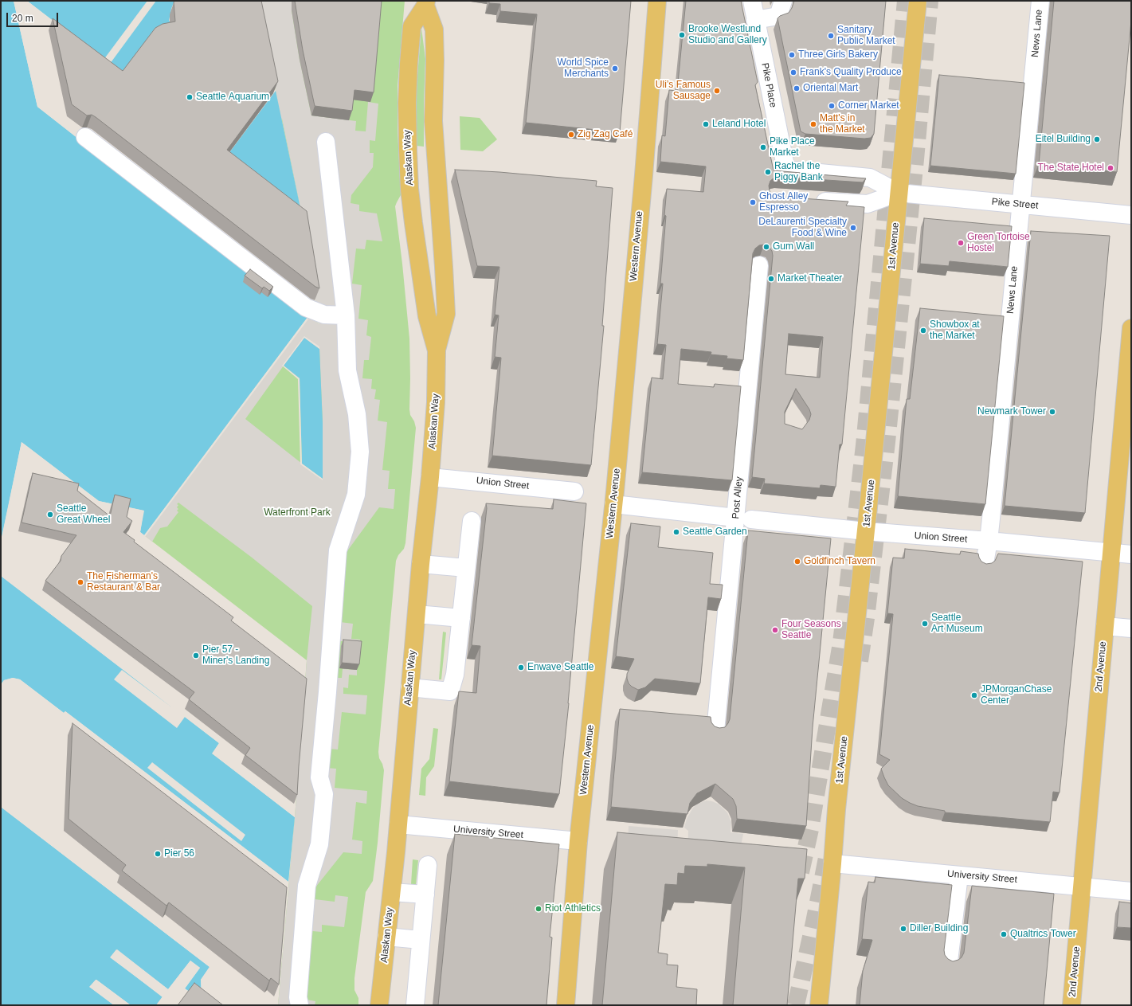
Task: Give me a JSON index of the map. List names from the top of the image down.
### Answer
{
  "streets": {
    "main road": [
      "Alaskan Way",
      "Western Avenue",
      "1st Avenue",
      "2nd Avenue"
    ],
    "street": [
      "News Lane",
      "Pike Place",
      "Pike Street",
      "Union Street",
      "Post Alley",
      "University Street"
    ]
  },
  "crossings": [
    ["News Lane", "Pike Street"],
    ["News Lane", "Union Street"],
    ["Pike Place", "Pike Street"],
    ["Alaskan Way", "Union Street"],
    ["Alaskan Way", "University Street"],
    ["Pike Street", "1st Avenue"],
    ["Western Avenue", "Union Street"],
    ["Western Avenue", "University Street"],
    ["1st Avenue", "Union Street"],
    ["1st Avenue", "University Street"],
    ["Union Street", "Post Alley"],
    ["Union Street", "2nd Avenue"],
    ["2nd Avenue", "University Street"]
  ],
  "parks": ["Waterfront Park"],
  "places": [
    "Brooke Westlund Studio and Gallery",
    "Sanitary Public Market",
    "Three Girls Bakery",
    "World Spice Merchants",
    "Frank's Quality Produce",
    "Oriental Mart",
    "Uli’s Famous Sausage",
    "Seattle Aquarium",
    "Corner Market",
    "Leland Hotel",
    "Matt's in the Market",
    "Zig Zag Café",
    "Eitel Building",
    "Pike Place Market",
    "The State Hotel",
    "Rachel the Piggy Bank",
    "Ghost Alley Espresso",
    "DeLaurenti Specialty Food & Wine",
    "Green Tortoise Hostel",
    "Gum Wall",
    "Market Theater",
    "Showbox at the Market",
    "Newmark Tower",
    "Seattle Great Wheel",
    "Seattle Garden",
    "Goldfinch Tavern",
    "The Fisherman's Restaurant & Bar",
    "Seattle Art Museum",
    "Four Seasons Seattle",
    "Pier 57 - Miner's Landing",
    "Enwave Seattle",
    "JPMorganChase Center",
    "Pier 56",
    "Riot Athletics",
    "Diller Building",
    "Qualtrics Tower"
  ],
  "scale_bar": "20 m"
}
